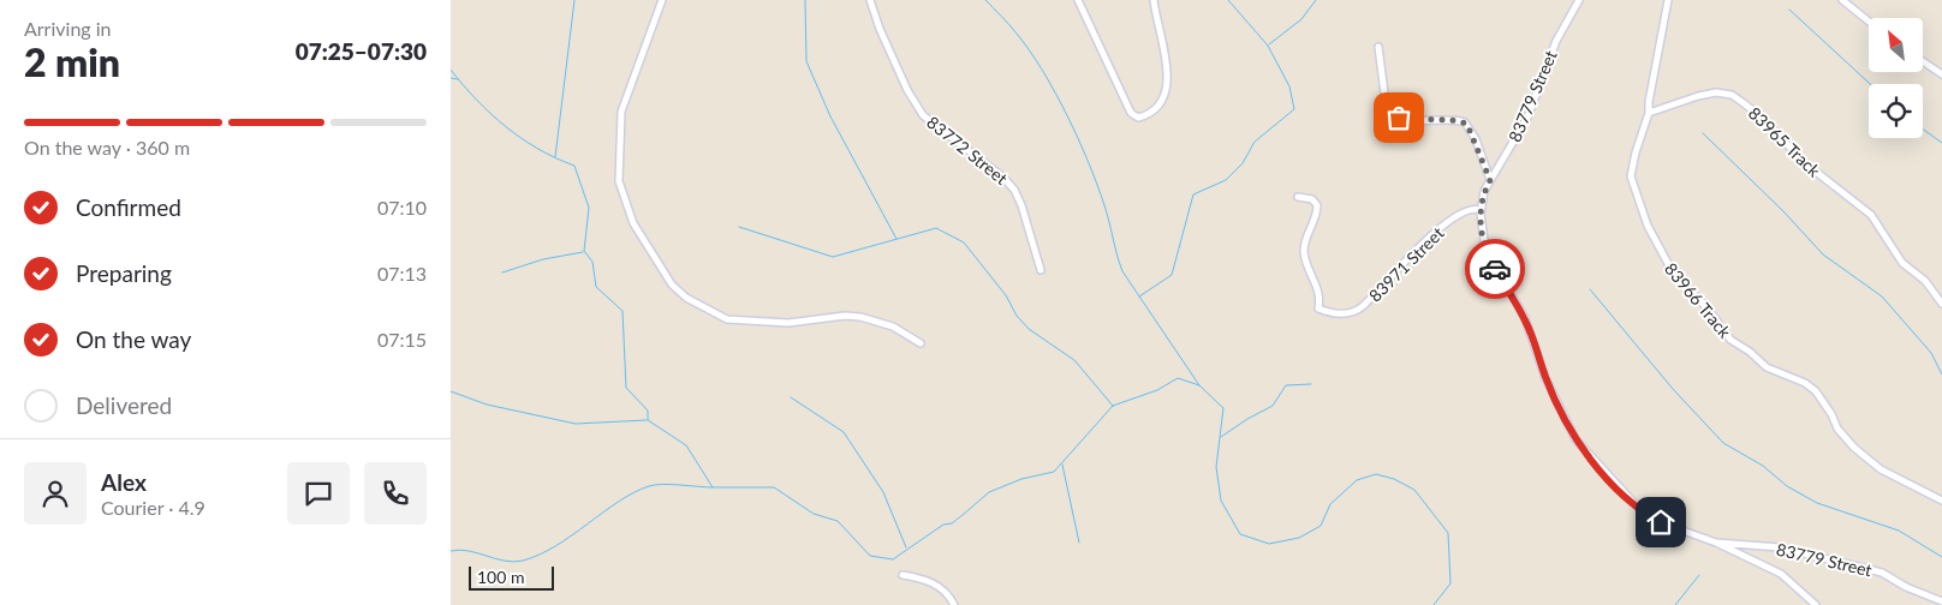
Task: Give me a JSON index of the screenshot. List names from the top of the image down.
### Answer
{
  "streets": {
    "street": [
      "83779 Street",
      "83965 Track",
      "83772 Street",
      "83971 Street",
      "83966 Track"
    ]
  },
  "crossings": [
    ["83779 Street", "83971 Street"],
    ["83965 Track", "83966 Track"]
  ],
  "scale_bar": "100 m",
  "north": "top left",
  "page": {
    "heading": ["2 min", "Arriving in", "07:25–07:30"],
    "panel": ["Alex", "Courier · 4.9"],
    "bar": "On the way · 360 m",
    "list": [
      ["Confirmed", "07:10"],
      ["Preparing", "07:13"],
      ["On the way", "07:15"],
      "Delivered"
    ],
    "scale": "100 m"
  }
}
